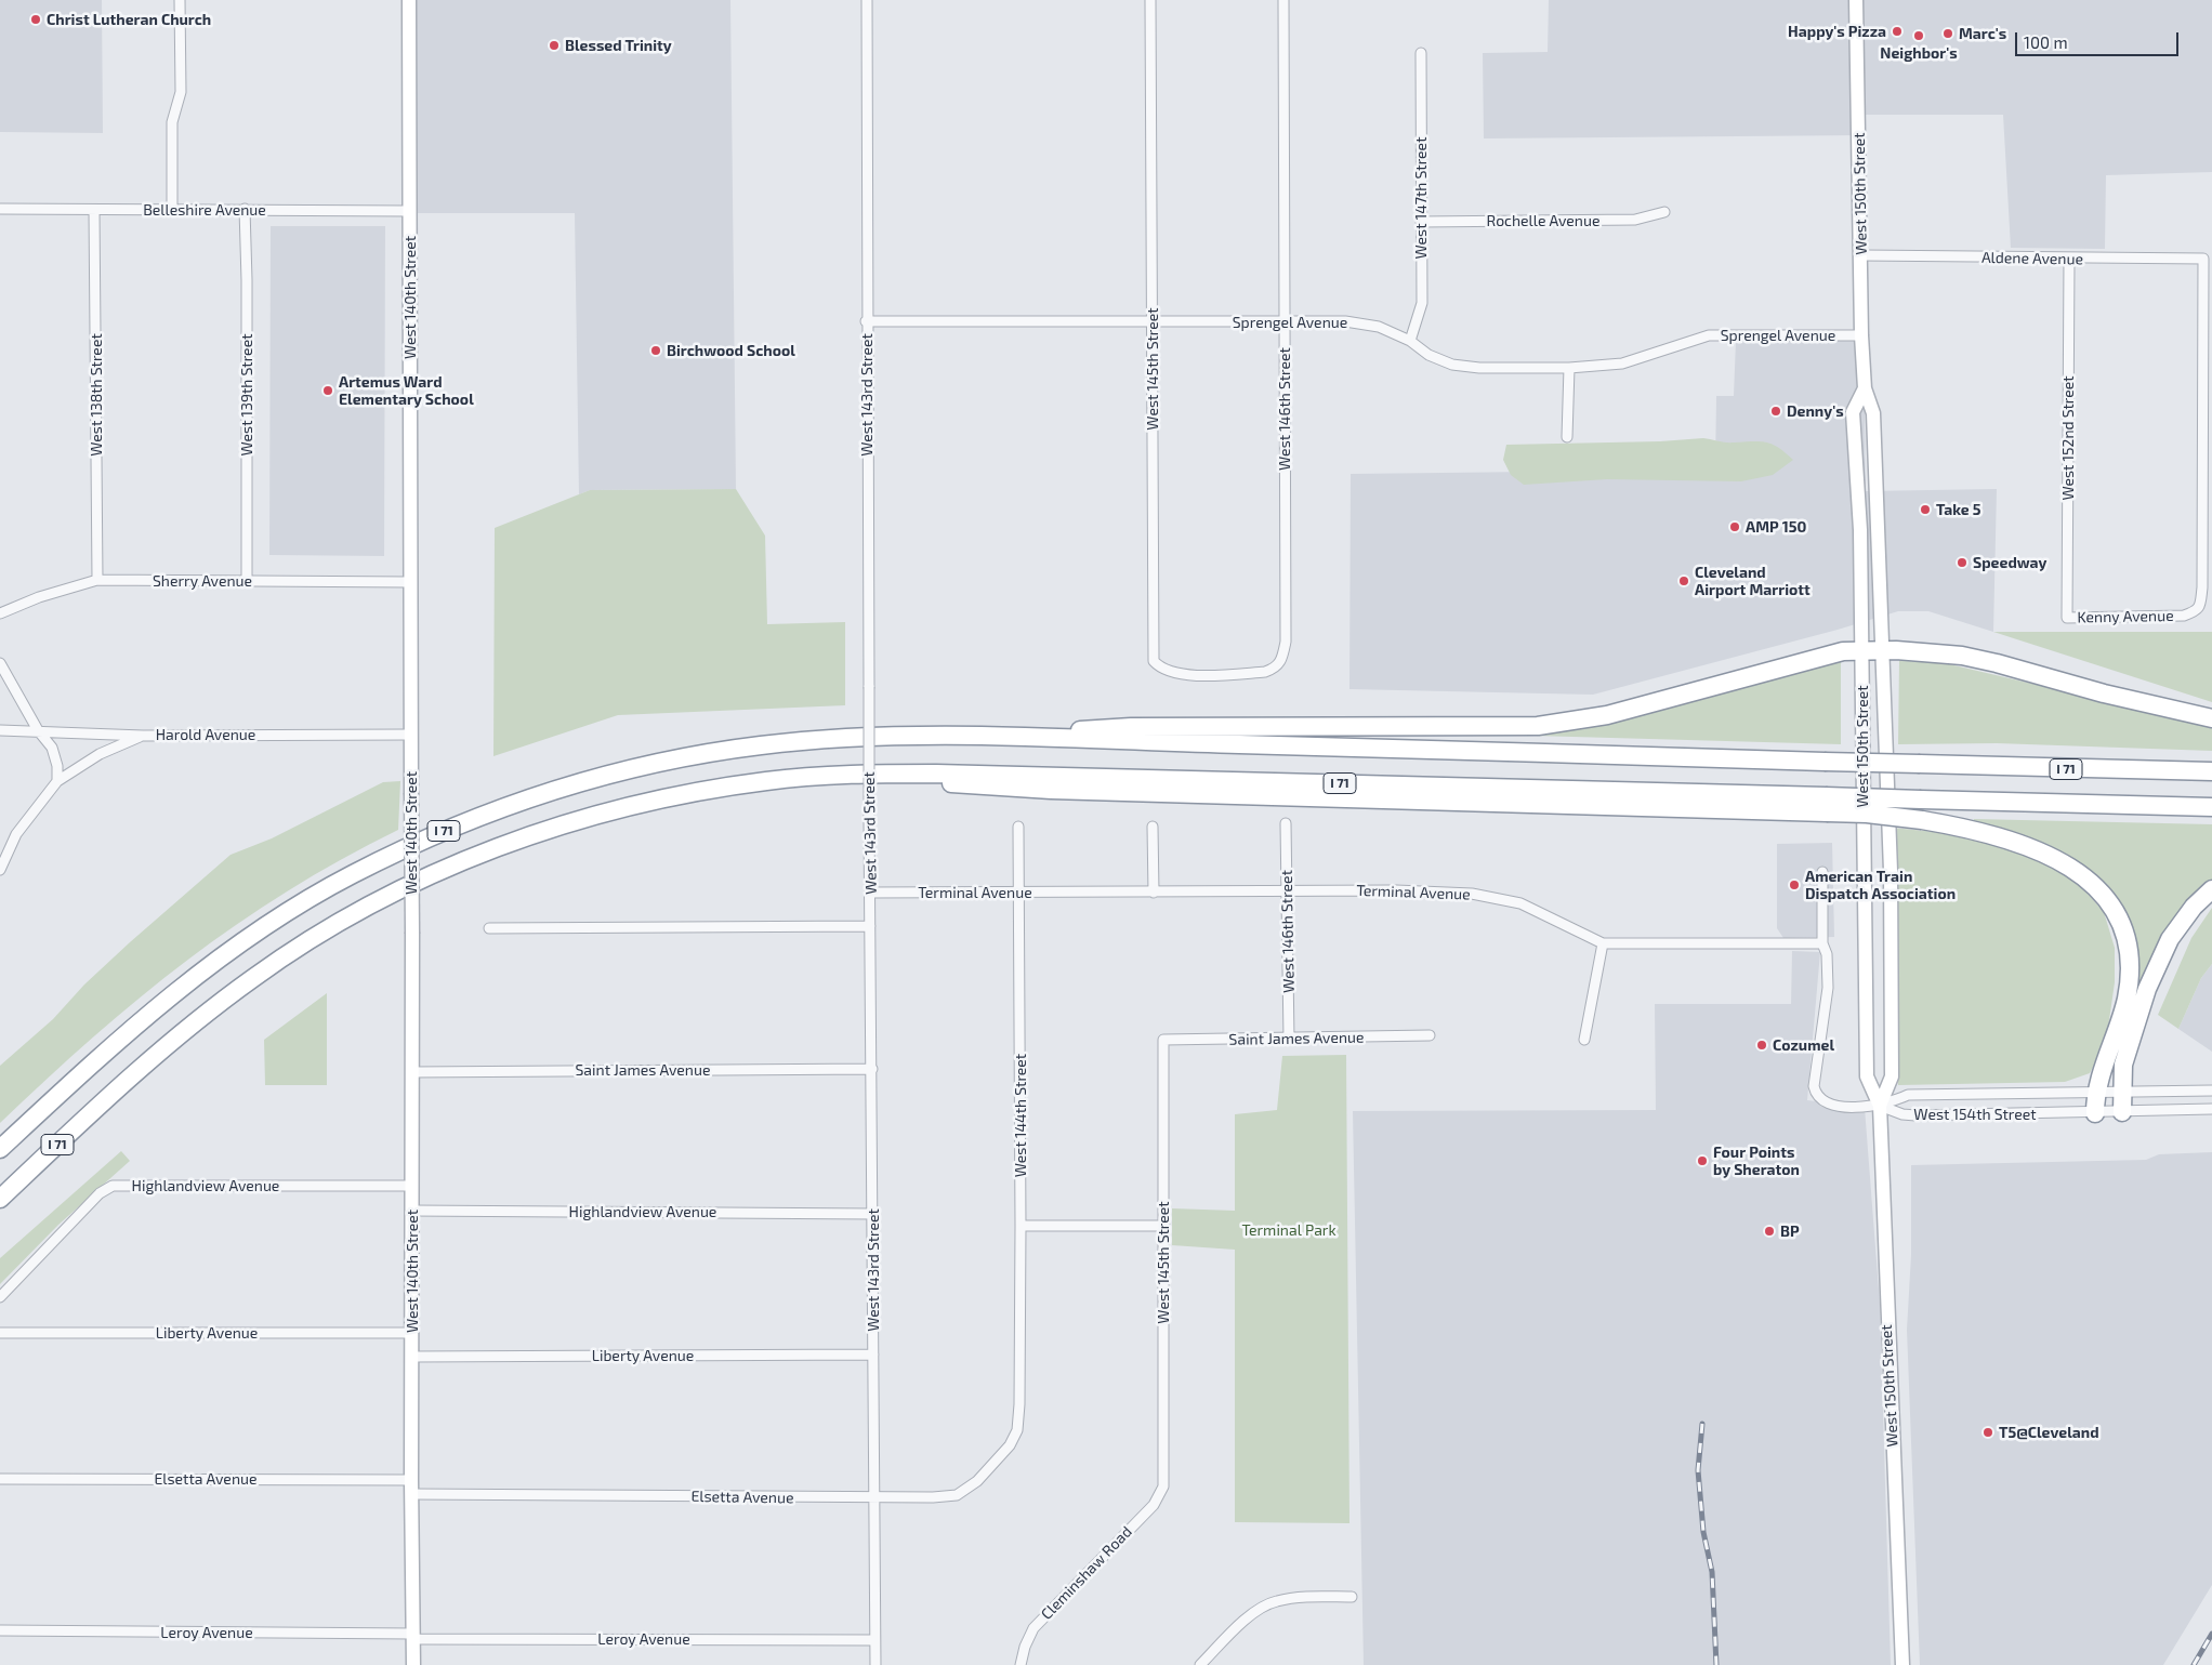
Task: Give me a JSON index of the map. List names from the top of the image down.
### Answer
{
  "streets": {
    "highway": ["I 71"],
    "main road": ["West 150th Street", "West 140th Street"],
    "street": [
      "West 147th Street",
      "Belleshire Avenue",
      "Rochelle Avenue",
      "Aldene Avenue",
      "Sprengel Avenue",
      "West 145th Street",
      "West 138th Street",
      "West 139th Street",
      "West 143rd Street",
      "West 146th Street",
      "West 152nd Street",
      "Sherry Avenue",
      "Kenny Avenue",
      "Harold Avenue",
      "Terminal Avenue",
      "Saint James Avenue",
      "West 154th Street",
      "West 144th Street",
      "Highlandview Avenue",
      "Liberty Avenue",
      "Elsetta Avenue",
      "Cleminshaw Road",
      "Leroy Avenue"
    ]
  },
  "crossings": [
    ["West 150th Street", "Aldene Avenue"],
    ["West 150th Street", "Sprengel Avenue"],
    ["West 150th Street", "West 154th Street"],
    ["West 147th Street", "Rochelle Avenue"],
    ["West 147th Street", "Sprengel Avenue"],
    ["Belleshire Avenue", "West 140th Street"],
    ["Belleshire Avenue", "West 138th Street"],
    ["Belleshire Avenue", "West 139th Street"],
    ["Aldene Avenue", "West 152nd Street"],
    ["Aldene Avenue", "Kenny Avenue"],
    ["West 140th Street", "Sherry Avenue"],
    ["West 140th Street", "Harold Avenue"],
    ["West 140th Street", "Saint James Avenue"],
    ["West 140th Street", "Highlandview Avenue"],
    ["West 140th Street", "Liberty Avenue"],
    ["West 140th Street", "Elsetta Avenue"],
    ["West 140th Street", "Leroy Avenue"],
    ["Sprengel Avenue", "West 145th Street"],
    ["Sprengel Avenue", "West 143rd Street"],
    ["Sprengel Avenue", "West 146th Street"],
    ["West 145th Street", "West 146th Street"],
    ["West 145th Street", "Saint James Avenue"],
    ["West 145th Street", "Cleminshaw Road"],
    ["West 138th Street", "Sherry Avenue"],
    ["West 139th Street", "Sherry Avenue"],
    ["West 143rd Street", "Terminal Avenue"],
    ["West 143rd Street", "Saint James Avenue"],
    ["West 143rd Street", "Highlandview Avenue"],
    ["West 143rd Street", "Liberty Avenue"],
    ["West 143rd Street", "Elsetta Avenue"],
    ["West 143rd Street", "Leroy Avenue"],
    ["West 146th Street", "Terminal Avenue"],
    ["West 146th Street", "Saint James Avenue"],
    ["West 152nd Street", "Kenny Avenue"],
    ["Terminal Avenue", "West 144th Street"],
    ["West 144th Street", "Elsetta Avenue"]
  ],
  "parks": ["Terminal Park"],
  "places": [
    "Christ Lutheran Church",
    "Happy's Pizza",
    "Marc's",
    "Neighbor's",
    "Blessed Trinity",
    "Birchwood School",
    "Artemus Ward Elementary School",
    "Denny's",
    "Take 5",
    "AMP 150",
    "Speedway",
    "Cleveland Airport Marriott",
    "American Train Dispatch Association",
    "Cozumel",
    "Four Points by Sheraton",
    "BP",
    "T5@Cleveland"
  ],
  "scale_bar": "100 m"
}
